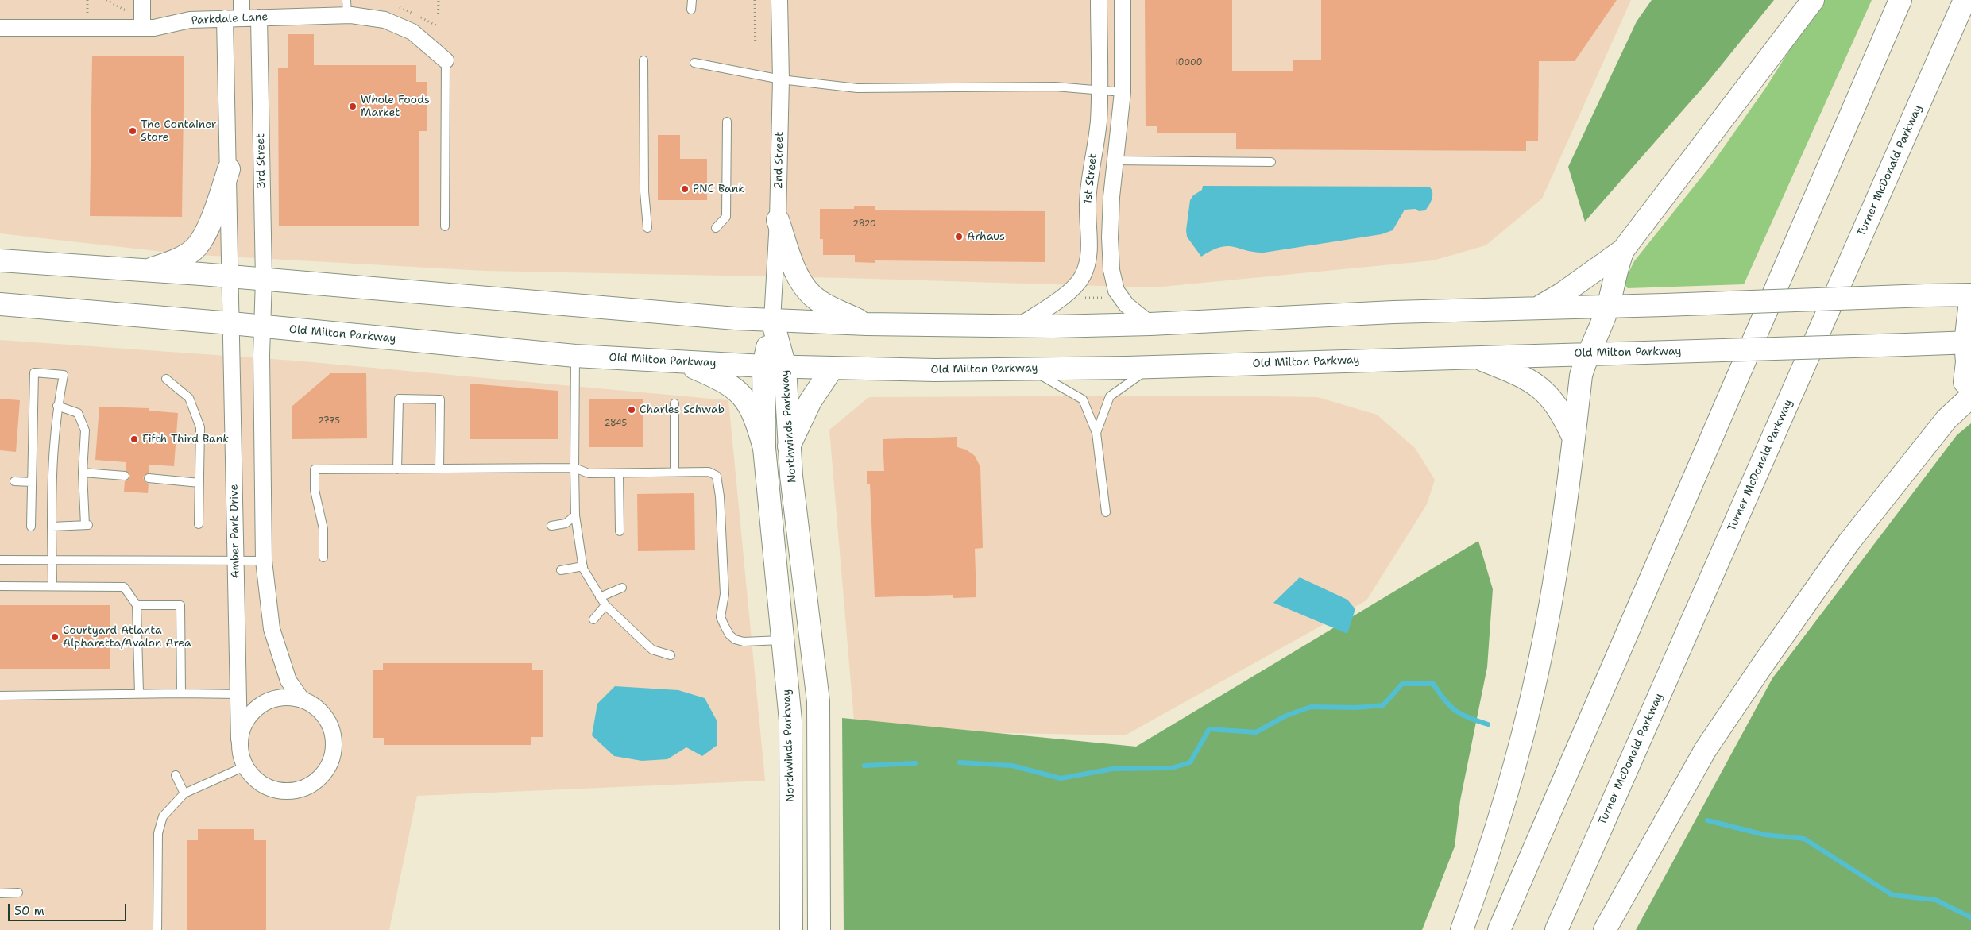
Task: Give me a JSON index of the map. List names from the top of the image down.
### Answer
{
  "streets": {
    "main road": ["Turner McDonald Parkway", "Old Milton Parkway", "Northwinds Parkway"],
    "street": [
      "Parkdale Lane",
      "2nd Street",
      "3rd Street",
      "1st Street",
      "Amber Park Drive"
    ]
  },
  "crossings": [
    ["Parkdale Lane", "3rd Street"],
    ["2nd Street", "Northwinds Parkway"],
    ["3rd Street", "Old Milton Parkway"],
    ["Old Milton Parkway", "Northwinds Parkway"],
    ["Old Milton Parkway", "Amber Park Drive"]
  ],
  "places": [
    "Whole Foods Market",
    "The Container Store",
    "PNC Bank",
    "Arhaus",
    "Charles Schwab",
    "Fifth Third Bank",
    "Courtyard Atlanta Alpharetta/Avalon Area"
  ],
  "house_numbers": [
    "10000",
    "2820",
    "2775",
    "2845"
  ],
  "scale_bar": "50 m"
}
